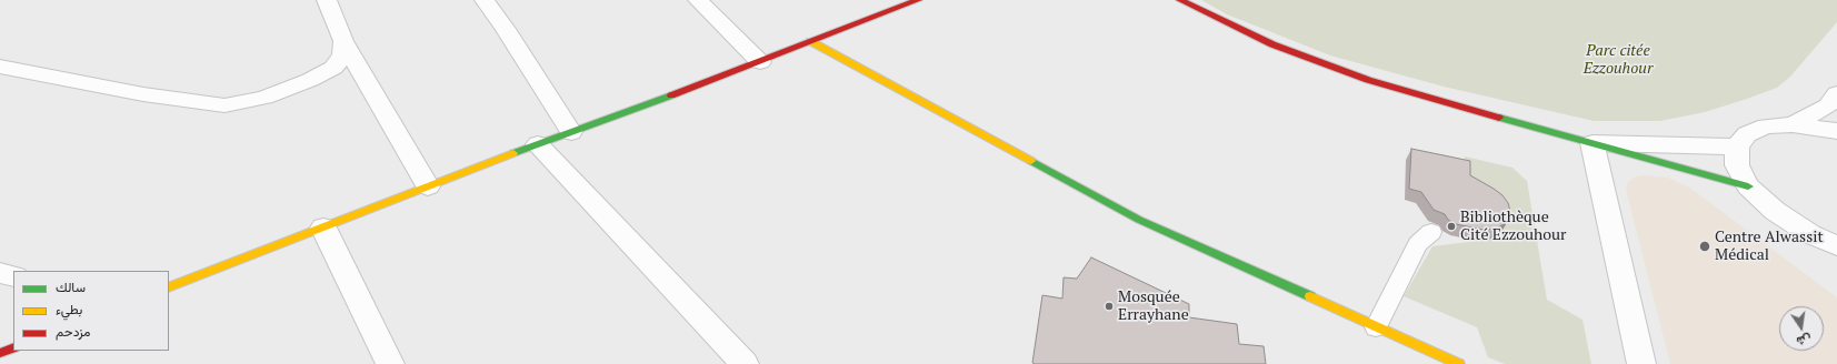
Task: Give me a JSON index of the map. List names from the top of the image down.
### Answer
{
  "parks": ["Parc citée Ezzouhour"],
  "places": ["Bibliothèque Cité Ezzouhour", "Centre Alwassit Médical", "Mosquée Errayhane"],
  "legend": ["سالك", "بطيء", "مزدحم"],
  "north": "bottom"
}
